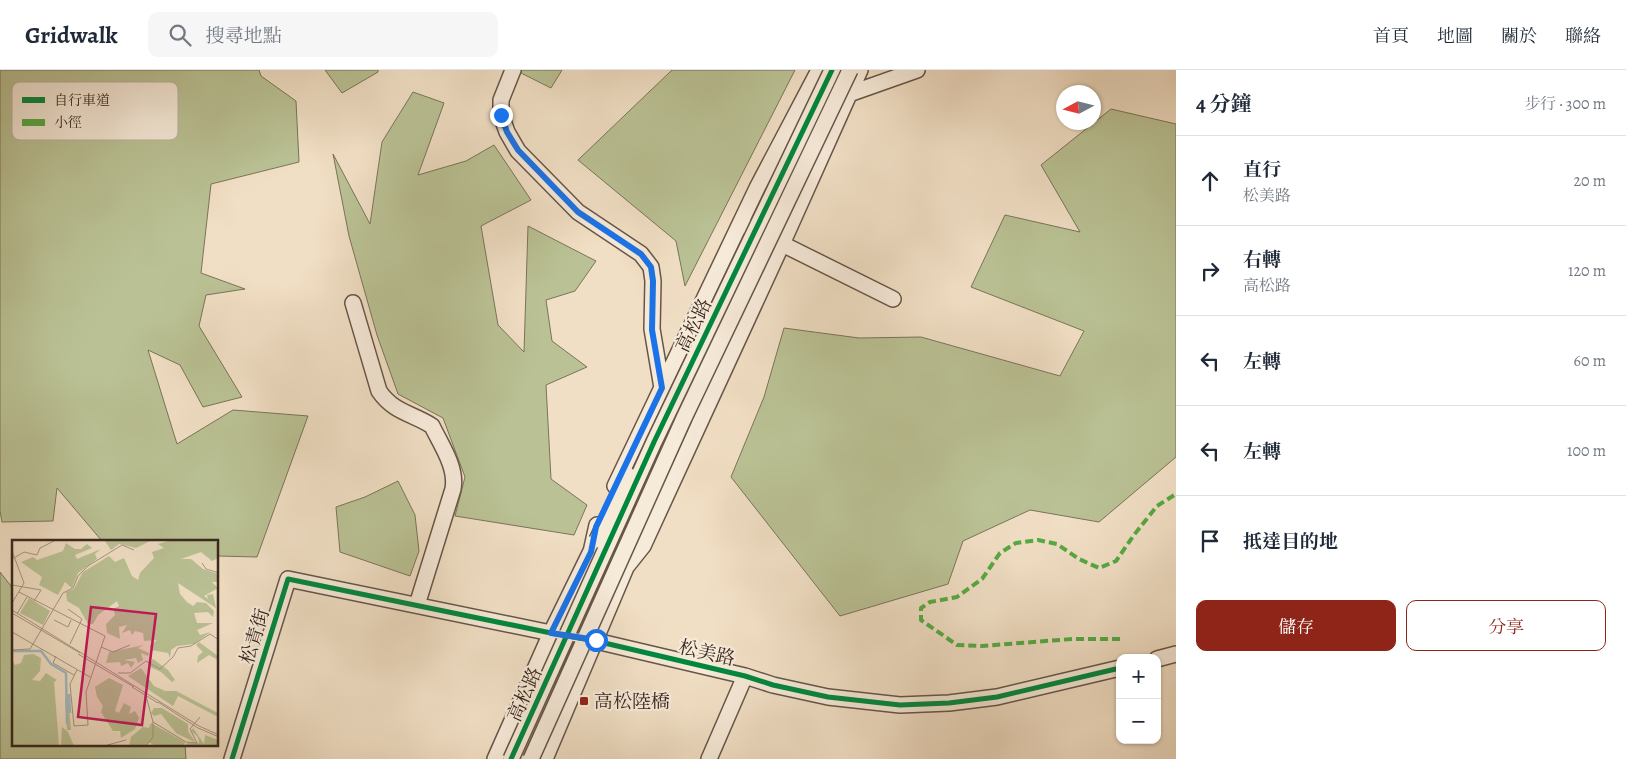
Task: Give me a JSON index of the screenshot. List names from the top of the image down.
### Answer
{
  "streets": {
    "street": ["高松路", "松青街", "松美路"]
  },
  "crossings": [
    ["高松路", "松美路"],
    ["松青街", "松美路"]
  ],
  "places": {
    "transit": ["高松陸橋"]
  },
  "legend": ["自行車道", "小徑"],
  "north": "left",
  "page": {
    "header": "Gridwalk",
    "search": "搜尋地點",
    "nav": [
      "首頁",
      "地圖",
      "關於",
      "聯絡"
    ],
    "heading": ["4 分鐘", "步行 · 300 m"],
    "list": [
      ["直行", "松美路", "20 m"],
      ["右轉", "高松路", "120 m"],
      ["左轉", "60 m"],
      ["左轉", "100 m"],
      "抵達目的地"
    ],
    "buttons": ["儲存", "分享"],
    "map_buttons": ["+", "−"]
  }
}
